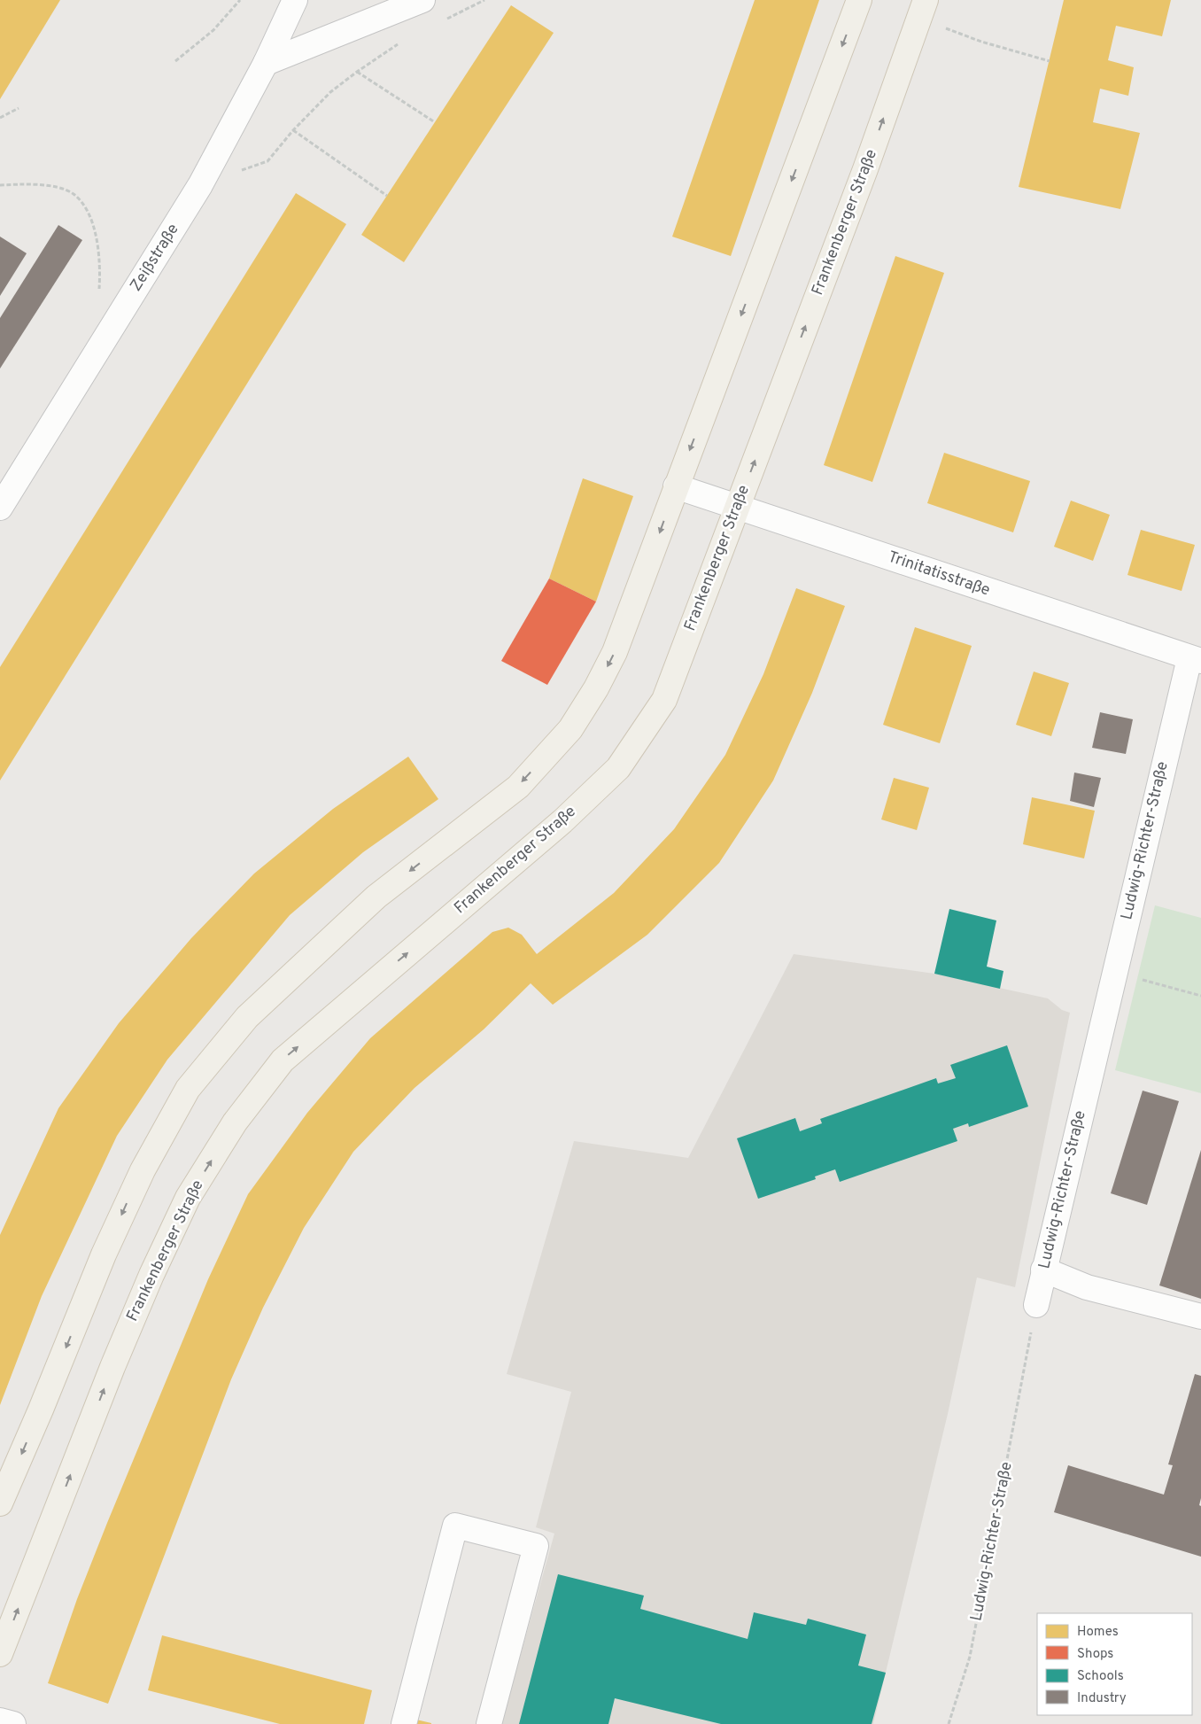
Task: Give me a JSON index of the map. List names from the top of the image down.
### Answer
{
  "streets": {
    "main road": ["Frankenberger Straße"],
    "street": ["Zeißstraße", "Trinitatisstraße", "Ludwig-Richter-Straße"]
  },
  "crossings": [
    ["Frankenberger Straße", "Trinitatisstraße"],
    ["Trinitatisstraße", "Ludwig-Richter-Straße"]
  ],
  "legend": [
    "Homes",
    "Shops",
    "Schools",
    "Industry"
  ]
}
